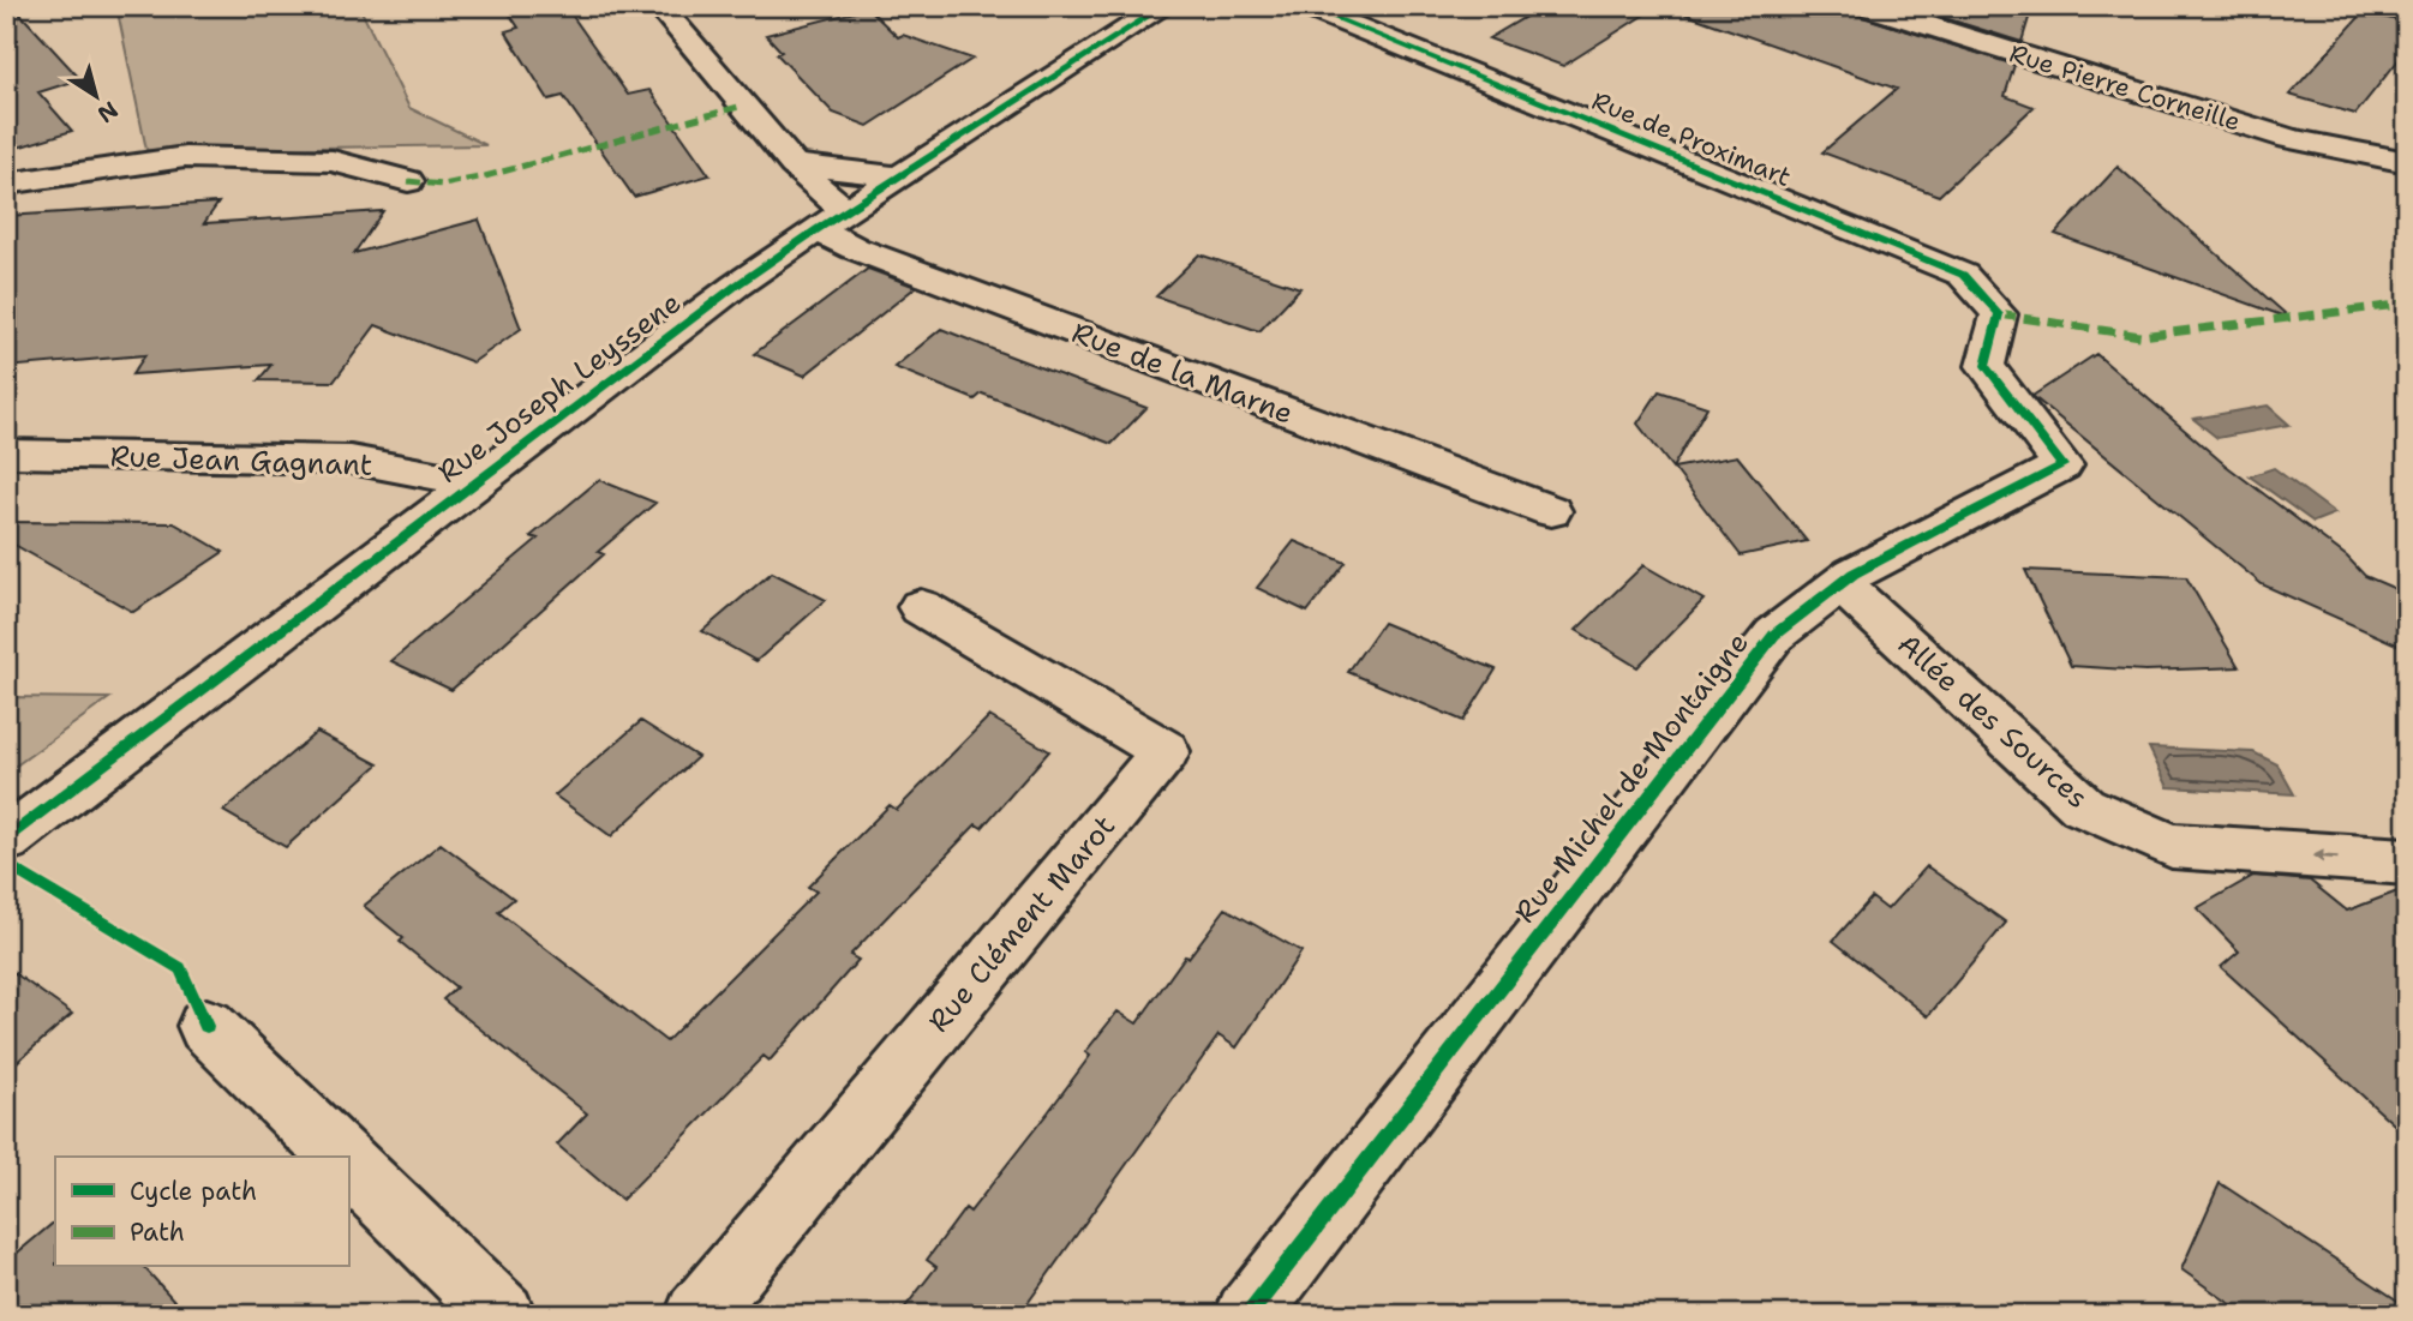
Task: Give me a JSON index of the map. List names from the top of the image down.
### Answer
{
  "streets": {
    "street": [
      "Rue Pierre Corneille",
      "Rue de Proximart",
      "Rue de la Marne",
      "Rue Joseph Leyssene",
      "Rue Jean Gagnant",
      "Allée des Sources",
      "Rue Michel de Montaigne",
      "Rue Clément Marot"
    ]
  },
  "crossings": [
    ["Rue de Proximart", "Rue Michel de Montaigne"],
    ["Rue de la Marne", "Rue Joseph Leyssene"],
    ["Rue Joseph Leyssene", "Rue Jean Gagnant"],
    ["Allée des Sources", "Rue Michel de Montaigne"]
  ],
  "one_way": ["Allée des Sources"],
  "legend": ["Cycle path", "Path"],
  "north": "bottom right"
}
